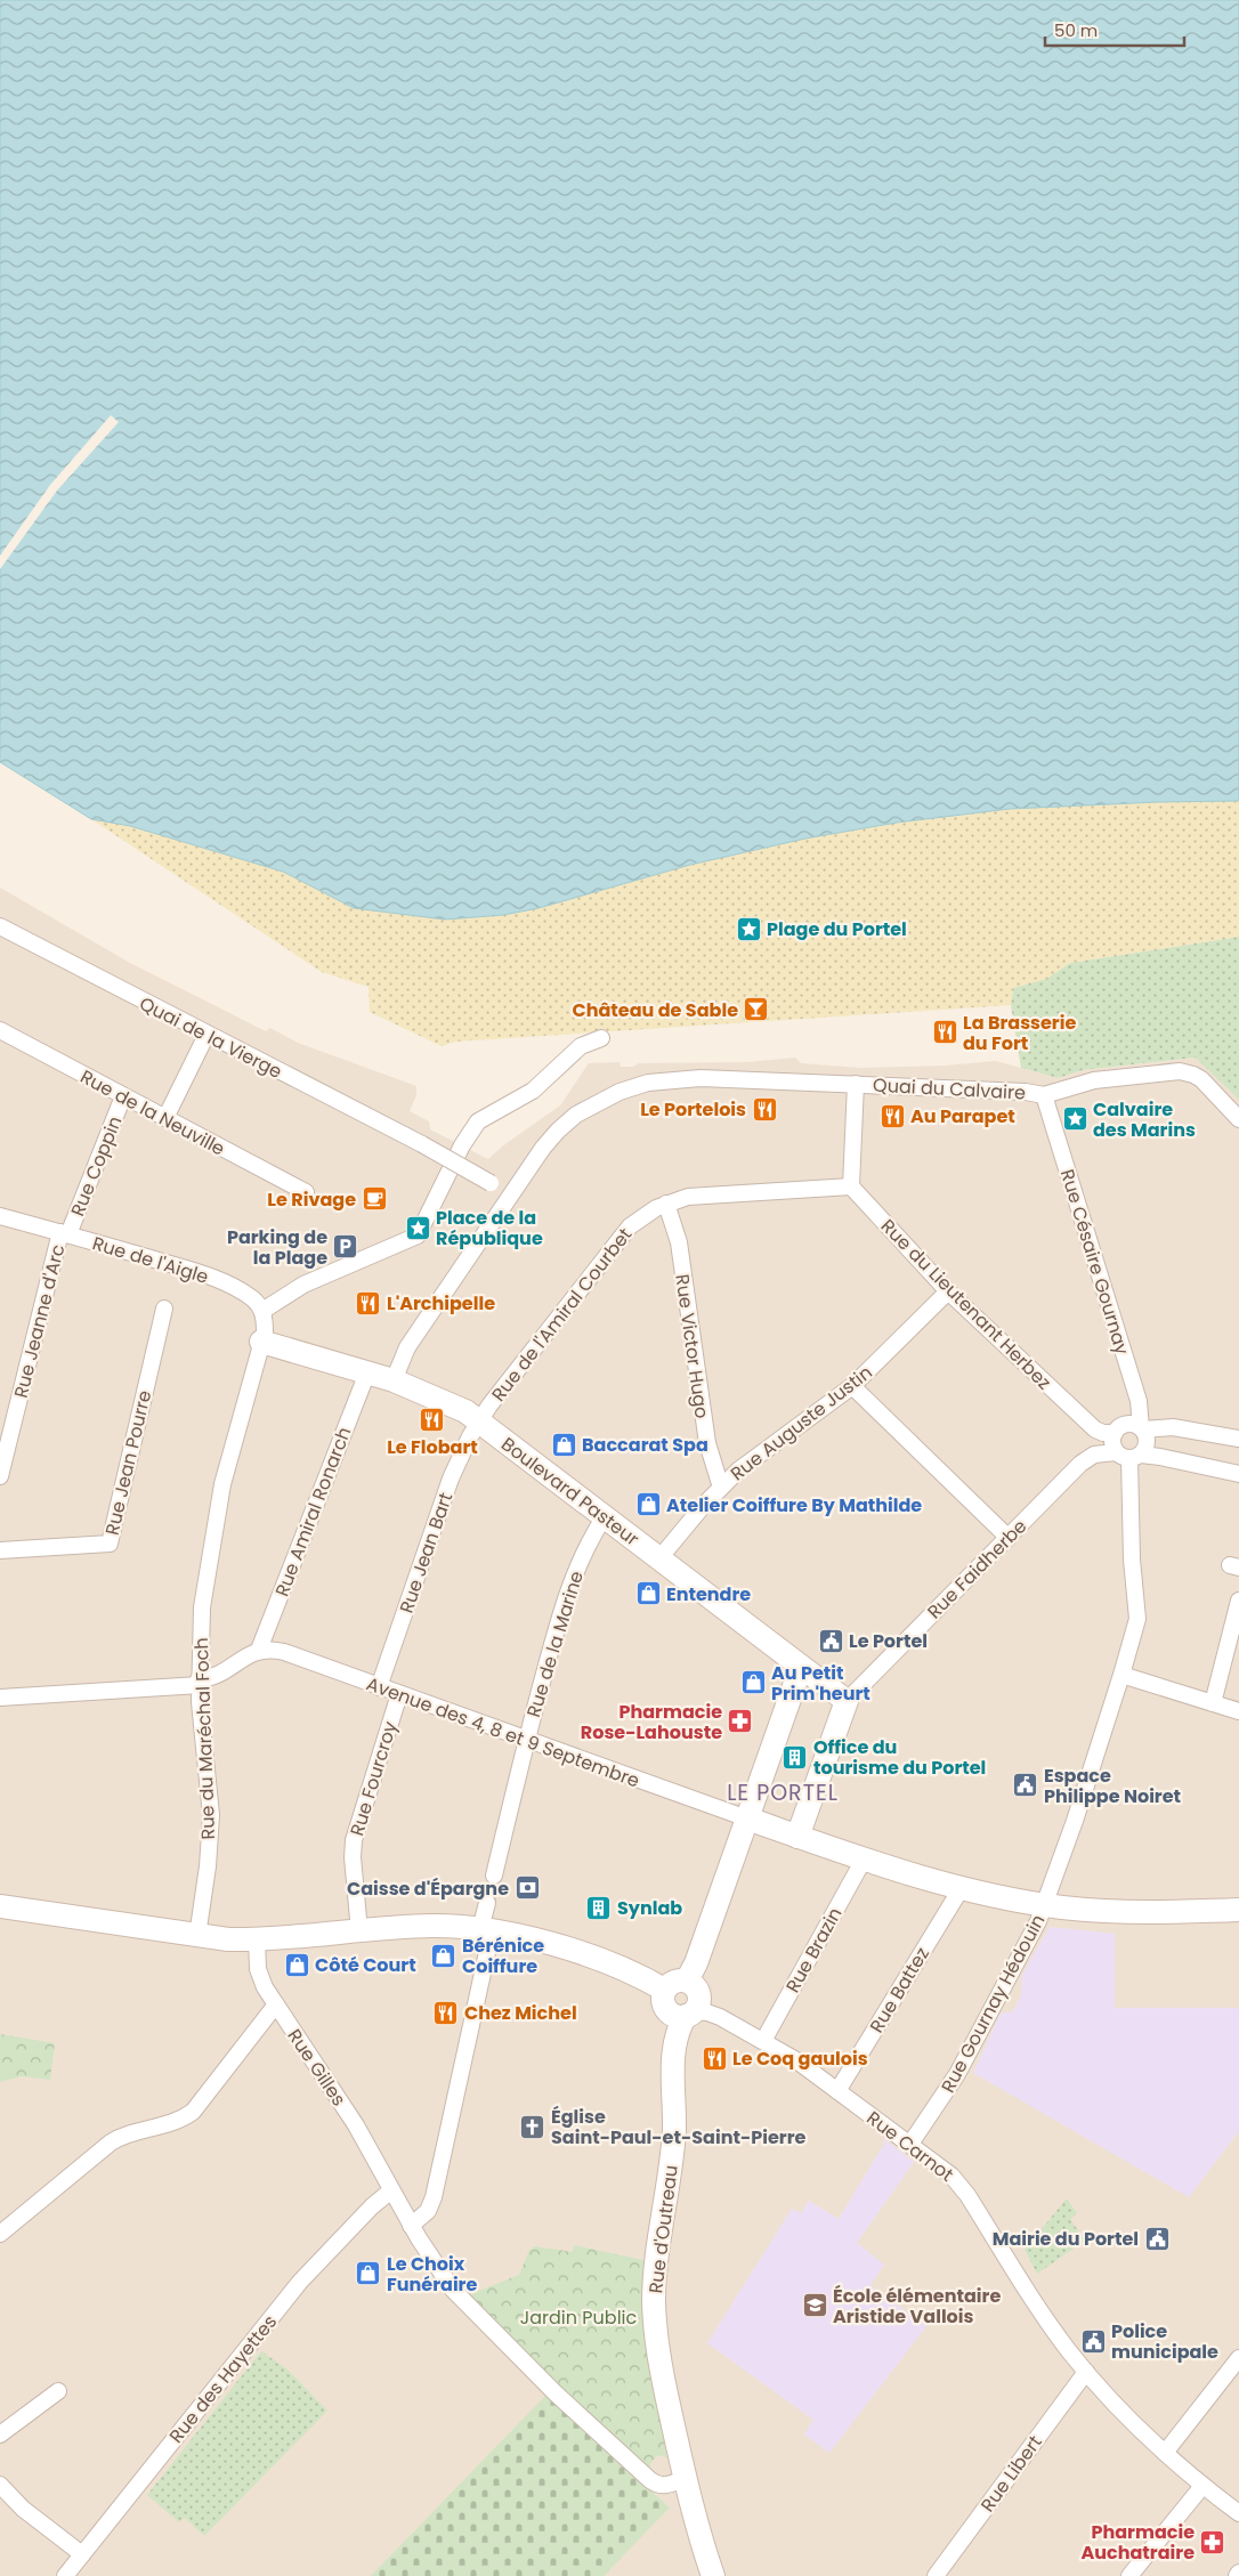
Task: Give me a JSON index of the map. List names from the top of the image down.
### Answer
{
  "streets": {
    "street": [
      "Quai de la Vierge",
      "Quai du Calvaire",
      "Rue de la Neuville",
      "Rue Coppin",
      "Rue de l'Aigle",
      "Rue Césaire Gournay",
      "Rue du Lieutenant Herbez",
      "Rue de l'Amiral Courbet",
      "Rue Jeanne d'Arc",
      "Rue Victor Hugo",
      "Rue Auguste Justin",
      "Rue Jean Pourre",
      "Boulevard Pasteur",
      "Rue Amiral Ronarch",
      "Rue Jean Bart",
      "Rue Faidherbe",
      "Rue de la Marine",
      "Avenue des 4, 8 et 9 Septembre",
      "Rue du Maréchal Foch",
      "Rue Fourcroy",
      "Rue Brazin",
      "Rue Battez",
      "Rue Gournay Hédouin",
      "Rue Gilles",
      "Rue Carnot",
      "Rue d'Outreau",
      "Rue des Hayettes",
      "Rue Libert"
    ]
  },
  "crossings": [
    ["Quai de la Vierge", "Quai du Calvaire"],
    ["Quai du Calvaire", "Rue Césaire Gournay"],
    ["Quai du Calvaire", "Boulevard Pasteur"],
    ["Rue de la Neuville", "Rue Coppin"],
    ["Rue Coppin", "Rue de l'Aigle"],
    ["Rue Coppin", "Rue Jeanne d'Arc"],
    ["Rue de l'Aigle", "Rue Jeanne d'Arc"],
    ["Rue Césaire Gournay", "Rue du Lieutenant Herbez"],
    ["Rue Césaire Gournay", "Rue Faidherbe"],
    ["Rue Césaire Gournay", "Rue Gournay Hédouin"],
    ["Rue du Lieutenant Herbez", "Rue de l'Amiral Courbet"],
    ["Rue du Lieutenant Herbez", "Rue Auguste Justin"],
    ["Rue du Lieutenant Herbez", "Rue Faidherbe"],
    ["Rue du Lieutenant Herbez", "Rue Gournay Hédouin"],
    ["Rue de l'Amiral Courbet", "Rue Victor Hugo"],
    ["Rue de l'Amiral Courbet", "Boulevard Pasteur"],
    ["Rue de l'Amiral Courbet", "Rue Jean Bart"],
    ["Rue Victor Hugo", "Rue Auguste Justin"],
    ["Rue Auguste Justin", "Boulevard Pasteur"],
    ["Boulevard Pasteur", "Rue Amiral Ronarch"],
    ["Boulevard Pasteur", "Rue Jean Bart"],
    ["Boulevard Pasteur", "Rue Faidherbe"],
    ["Boulevard Pasteur", "Rue de la Marine"],
    ["Boulevard Pasteur", "Rue du Maréchal Foch"],
    ["Rue Amiral Ronarch", "Avenue des 4, 8 et 9 Septembre"],
    ["Rue Jean Bart", "Avenue des 4, 8 et 9 Septembre"],
    ["Rue Faidherbe", "Rue Gournay Hédouin"],
    ["Rue de la Marine", "Avenue des 4, 8 et 9 Septembre"],
    ["Avenue des 4, 8 et 9 Septembre", "Rue Fourcroy"],
    ["Rue Brazin", "Rue Carnot"],
    ["Rue Battez", "Rue Carnot"],
    ["Rue Gournay Hédouin", "Rue Carnot"],
    ["Rue Gilles", "Rue d'Outreau"],
    ["Rue Gilles", "Rue des Hayettes"],
    ["Rue Carnot", "Rue d'Outreau"],
    ["Rue Carnot", "Rue Libert"]
  ],
  "districts": ["LE PORTEL"],
  "parks": ["Jardin Public"],
  "places": {
    "place": ["Plage du Portel", "Calvaire des Marins", "Place de la République"],
    "bar": ["Château de Sable"],
    "restaurant": [
      "La Brasserie du Fort",
      "Le Portelois",
      "Au Parapet",
      "L'Archipelle",
      "Le Flobart",
      "Chez Michel",
      "Le Coq gaulois"
    ],
    "cafe": ["Le Rivage"],
    "parking": ["Parking de la Plage"],
    "shop": [
      "Baccarat Spa",
      "Atelier Coiffure By Mathilde",
      "Entendre",
      "Au Petit Prim'heurt",
      "Bérénice Coiffure",
      "Côté Court",
      "Le Choix Funéraire"
    ],
    "public building": [
      "Le Portel",
      "Espace Philippe Noiret",
      "Mairie du Portel",
      "Police municipale"
    ],
    "pharmacy": ["Pharmacie Rose-Lahouste", "Pharmacie Auchatraire"],
    "building": ["Office du tourisme du Portel", "Synlab"],
    "bank": ["Caisse d'Épargne"],
    "church": ["Église Saint-Paul-et-Saint-Pierre"],
    "school or university": ["École élémentaire Aristide Vallois"]
  },
  "scale_bar": "50 m"
}
